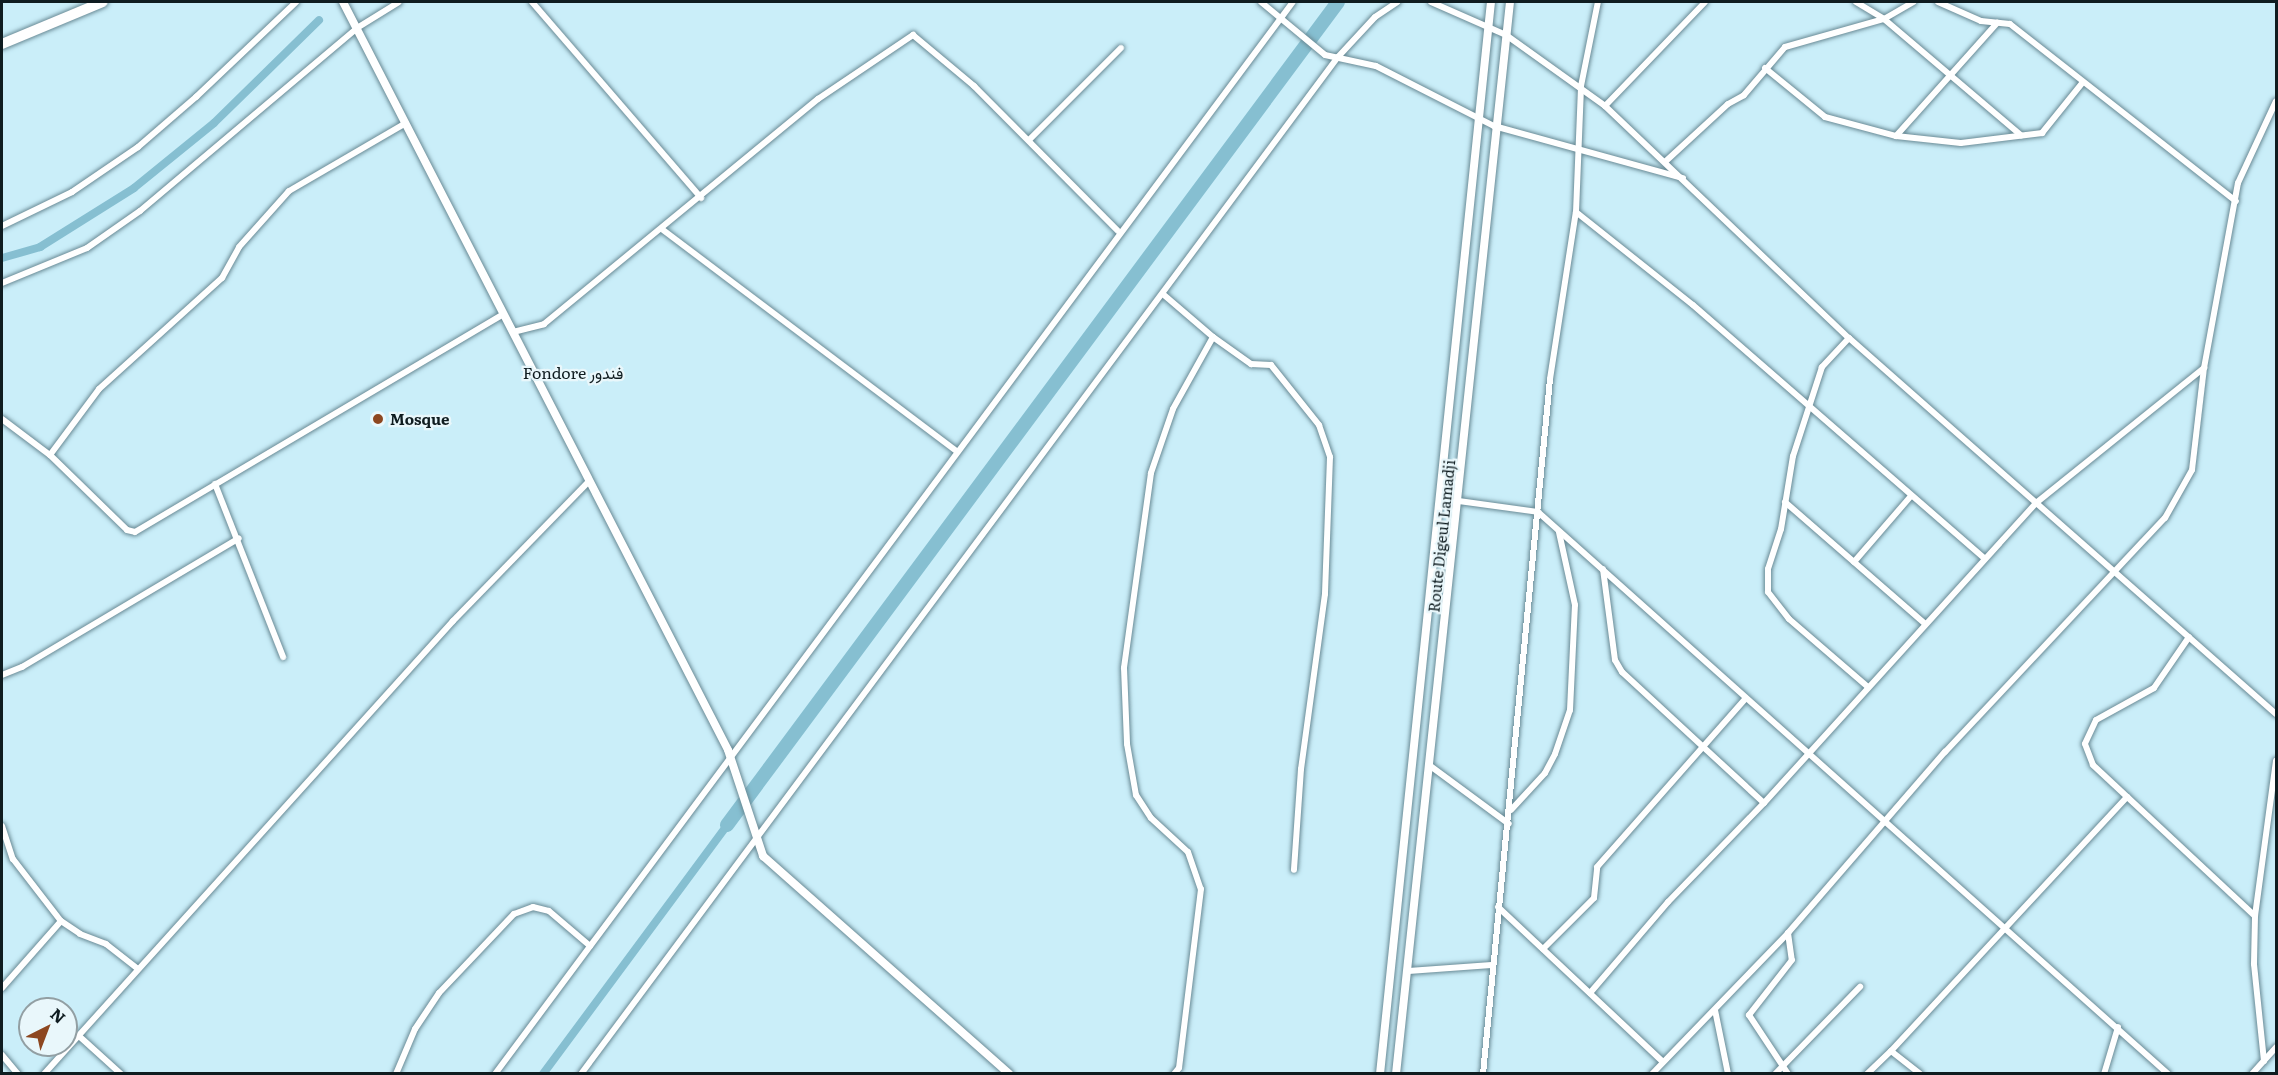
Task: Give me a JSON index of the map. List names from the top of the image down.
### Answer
{
  "streets": {
    "main road": ["Route Digeul Lamadji"]
  },
  "districts": ["Fondore فندور"],
  "places": ["Mosque"],
  "north": "top right"
}
